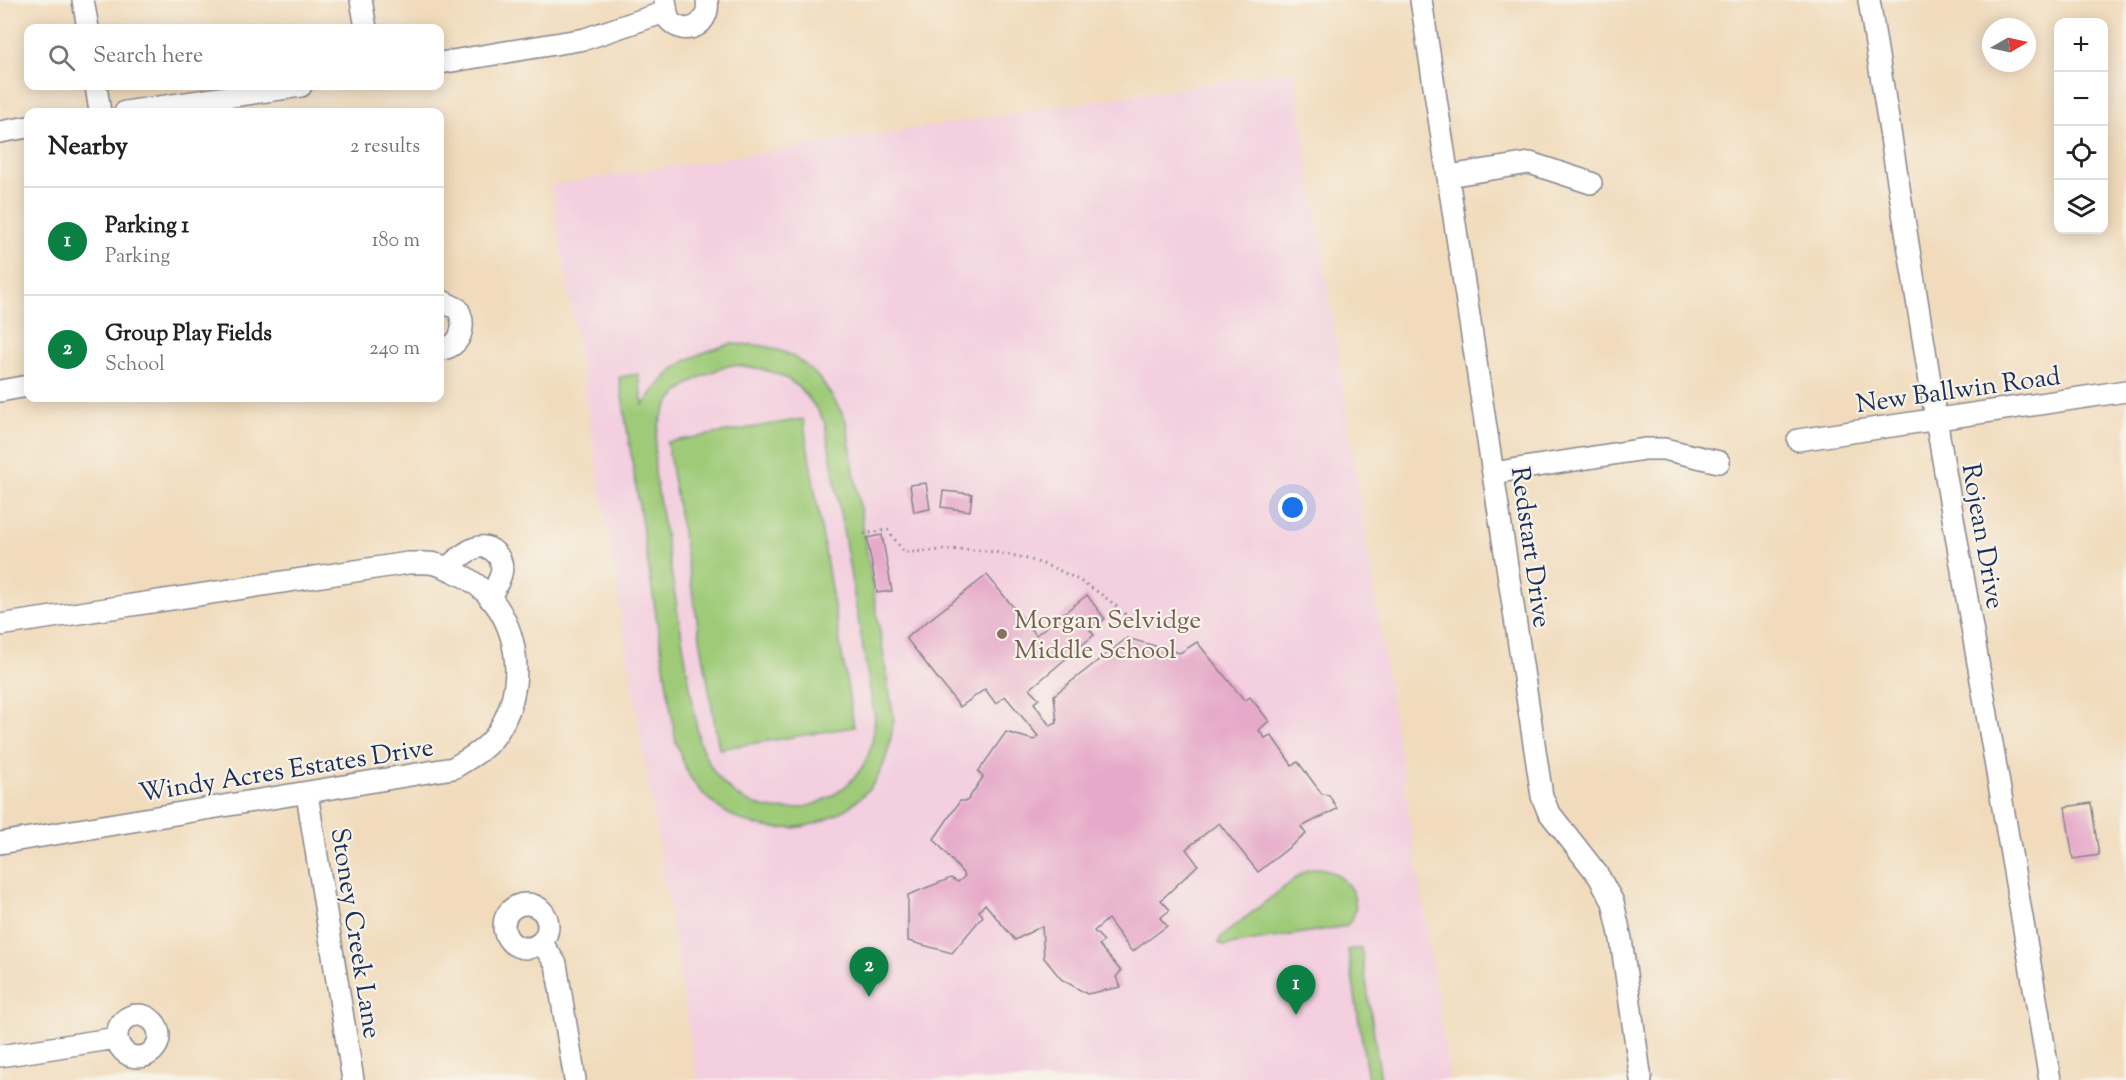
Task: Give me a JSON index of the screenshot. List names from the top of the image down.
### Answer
{
  "streets": {
    "street": [
      "New Ballwin Road",
      "Rojean Drive",
      "Redstart Drive",
      "Windy Acres Estates Drive",
      "Stoney Creek Lane"
    ]
  },
  "crossings": [
    ["New Ballwin Road", "Rojean Drive"],
    ["Windy Acres Estates Drive", "Stoney Creek Lane"]
  ],
  "places": ["Morgan Selvidge Middle School"],
  "north": "right",
  "page": {
    "map_buttons": ["+", "−"],
    "search": "Search here",
    "heading": ["Nearby", "2 results"],
    "list": [
      {
        "mark": "1",
        "name": "Parking 1",
        "note": "Parking",
        "value": "180 m"
      },
      {
        "mark": "2",
        "name": "Group Play Fields",
        "note": "School",
        "value": "240 m"
      }
    ],
    "pins": ["2", "1"]
  }
}
